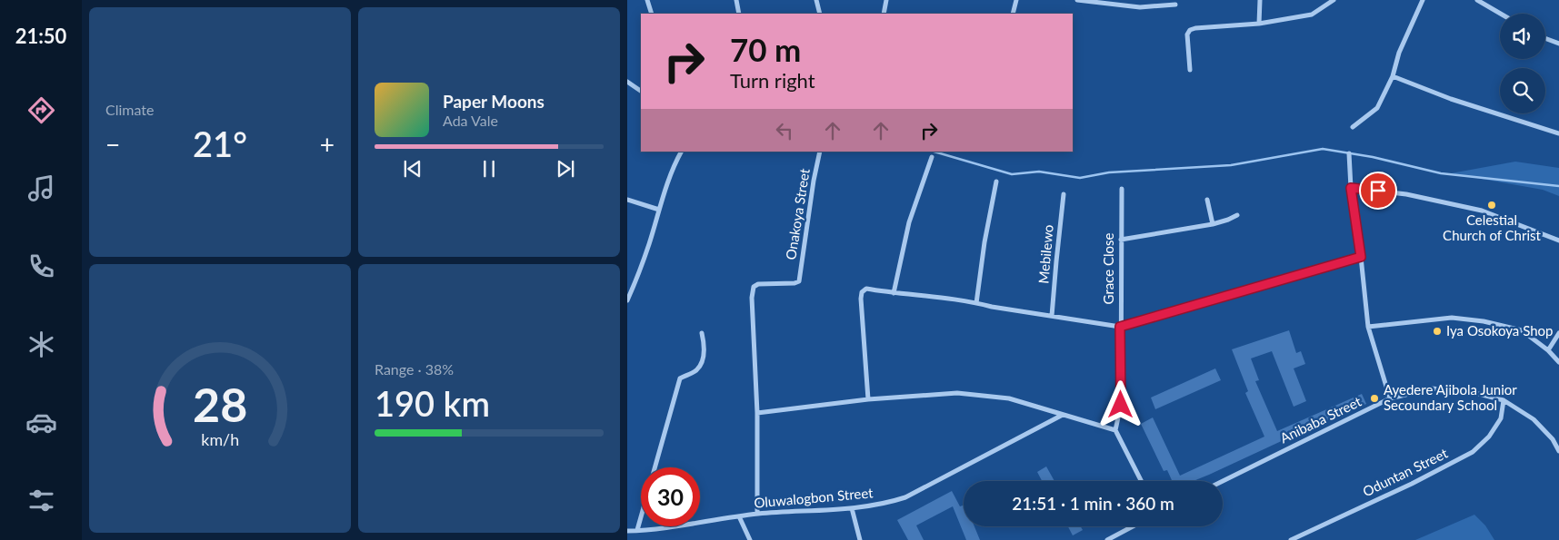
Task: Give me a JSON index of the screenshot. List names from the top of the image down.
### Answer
{
  "streets": {
    "street": [
      "Onakoya Street",
      "Mebilewo",
      "Grace Close",
      "Anibaba Street",
      "Oduntan Street",
      "Oluwalogbon Street"
    ]
  },
  "crossings": [
    ["Anibaba Street", "Oduntan Street"]
  ],
  "places": ["Celestial Church of Christ", "Iya Osokoya Shop", "Ayedere Ajibola Junior Secoundary School"],
  "page": {
    "tabs": "21:50",
    "tile": [
      "Climate",
      ["Range · 38%", "190 km"]
    ],
    "turn": ["70 m", "Turn right"],
    "song": ["Paper Moons", "Ada Vale"],
    "heat": ["−", "21°", "+"],
    "limit": "30",
    "trip": "21:51 · 1 min · 360 m",
    "gauge": ["28", "km/h"]
  }
}
